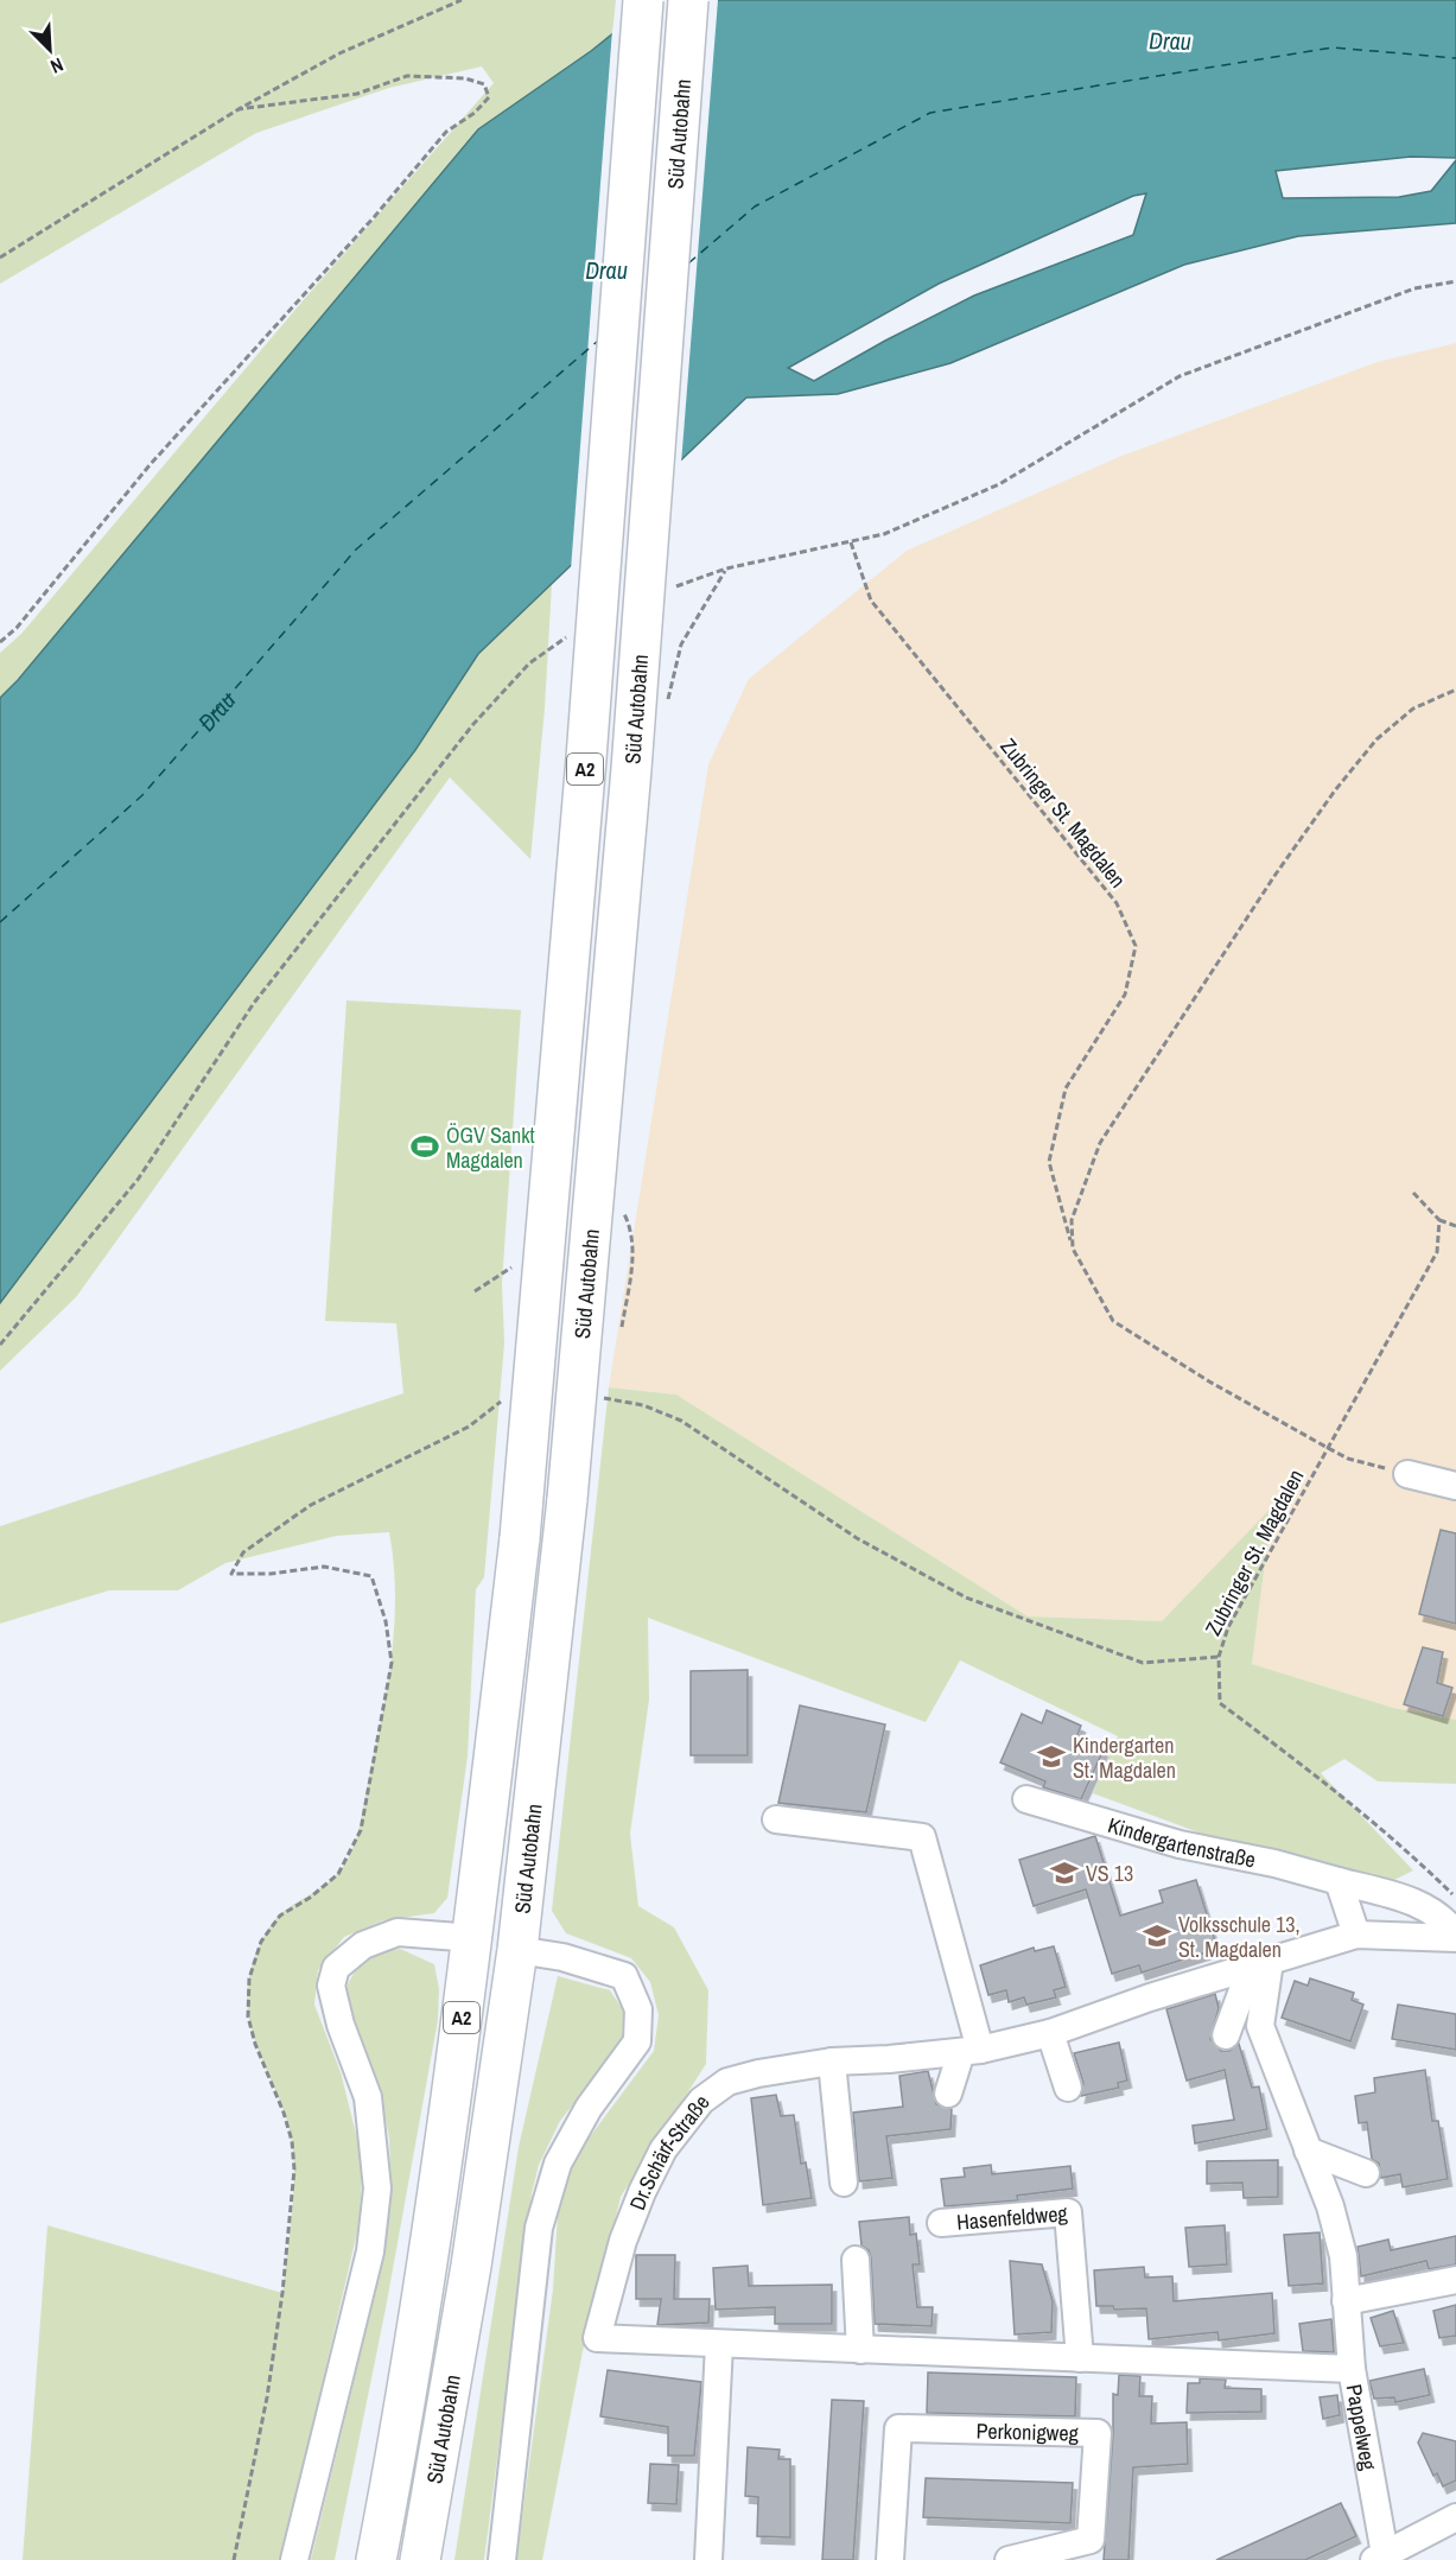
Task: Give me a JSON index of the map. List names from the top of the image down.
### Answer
{
  "streets": {
    "highway": ["Süd Autobahn", "A2"],
    "street": [
      "Kindergartenstraße",
      "Dr.Schärf-Straße",
      "Hasenfeldweg",
      "Pappelweg",
      "Perkonigweg"
    ],
    "path": ["Zubringer St. Magdalen"]
  },
  "crossings": [
    ["Kindergartenstraße", "Dr.Schärf-Straße"],
    ["Dr.Schärf-Straße", "Pappelweg"]
  ],
  "water": ["Drau"],
  "places": {
    "sports": ["ÖGV Sankt Magdalen"],
    "school or university": ["Kindergarten St. Magdalen", "VS 13", "Volksschule 13, St. Magdalen"]
  },
  "north": "bottom right"
}
